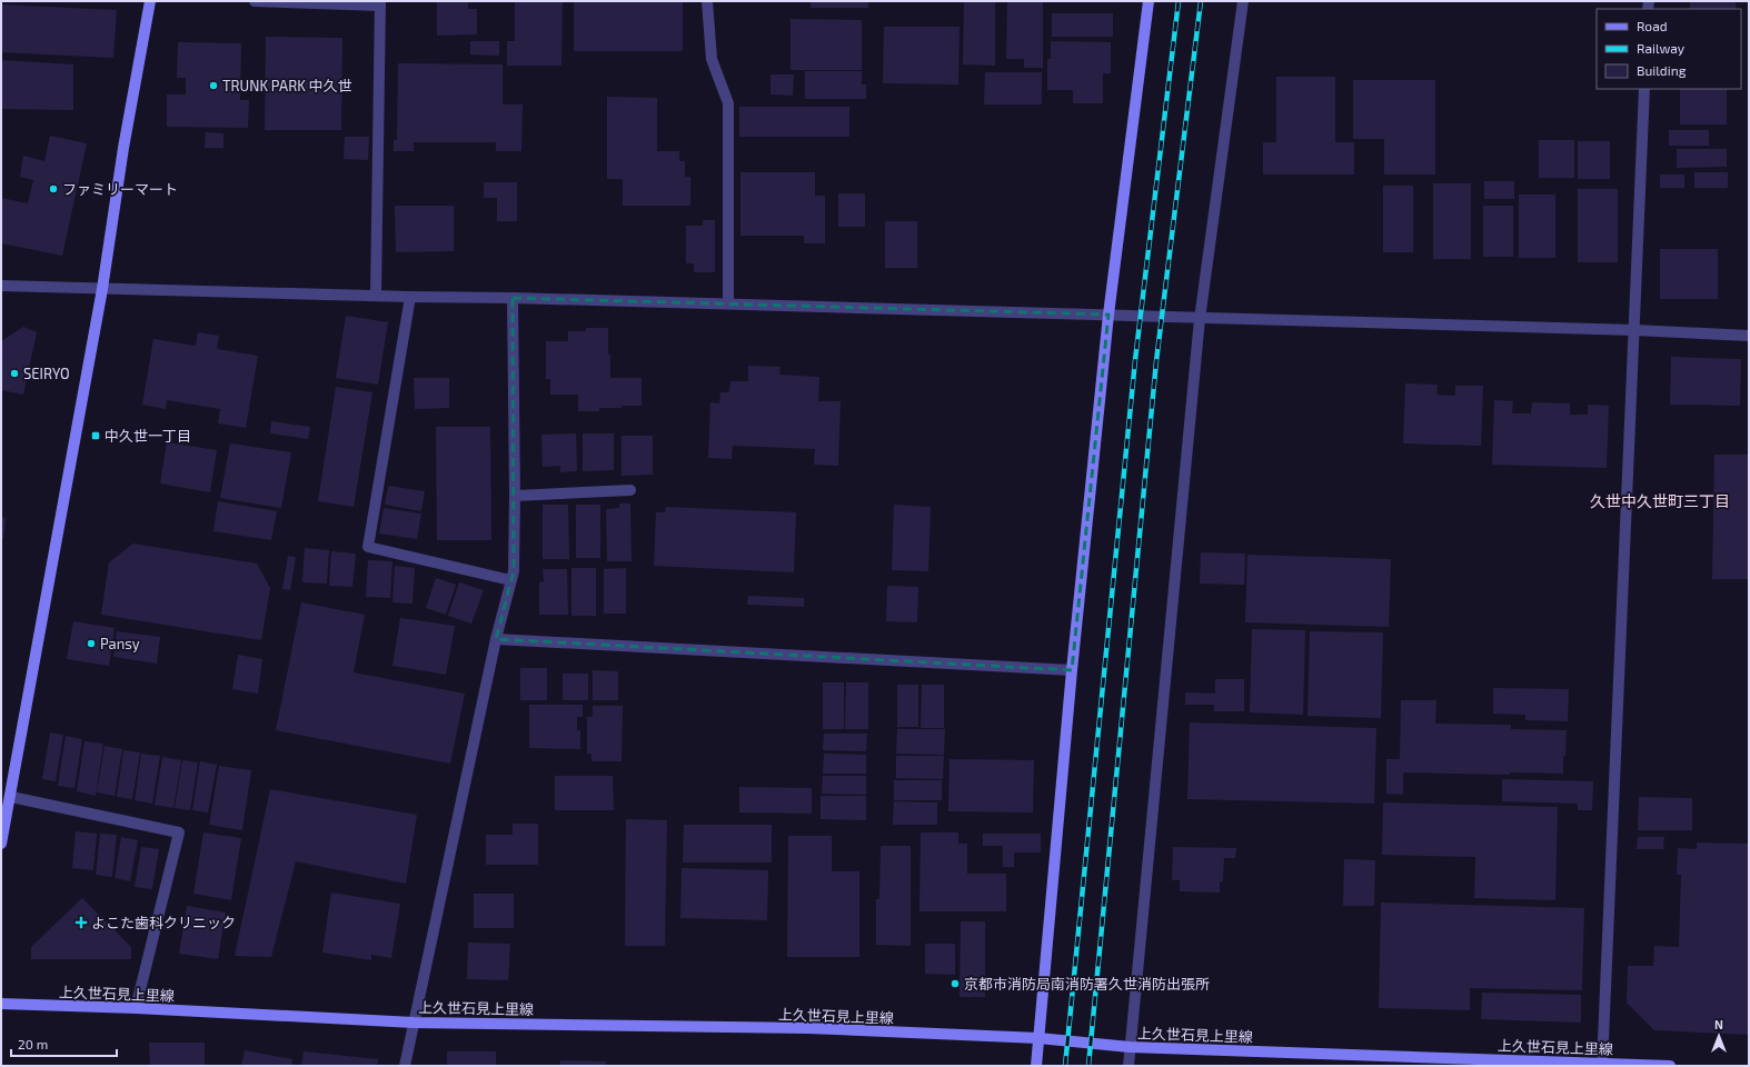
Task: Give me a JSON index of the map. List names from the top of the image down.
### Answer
{
  "streets": {
    "street": ["上久世石見上里線"]
  },
  "districts": ["久世中久世町三丁目"],
  "places": {
    "other": [
      "TRUNK PARK 中久世",
      "ファミリーマート",
      "SEIRYO",
      "Pansy",
      "京都市消防局南消防署久世消防出張所"
    ],
    "transit": ["中久世一丁目"],
    "health": ["よこた歯科クリニック"]
  },
  "legend": ["Road", "Railway", "Building"],
  "scale_bar": "20 m",
  "north": "top"
}
